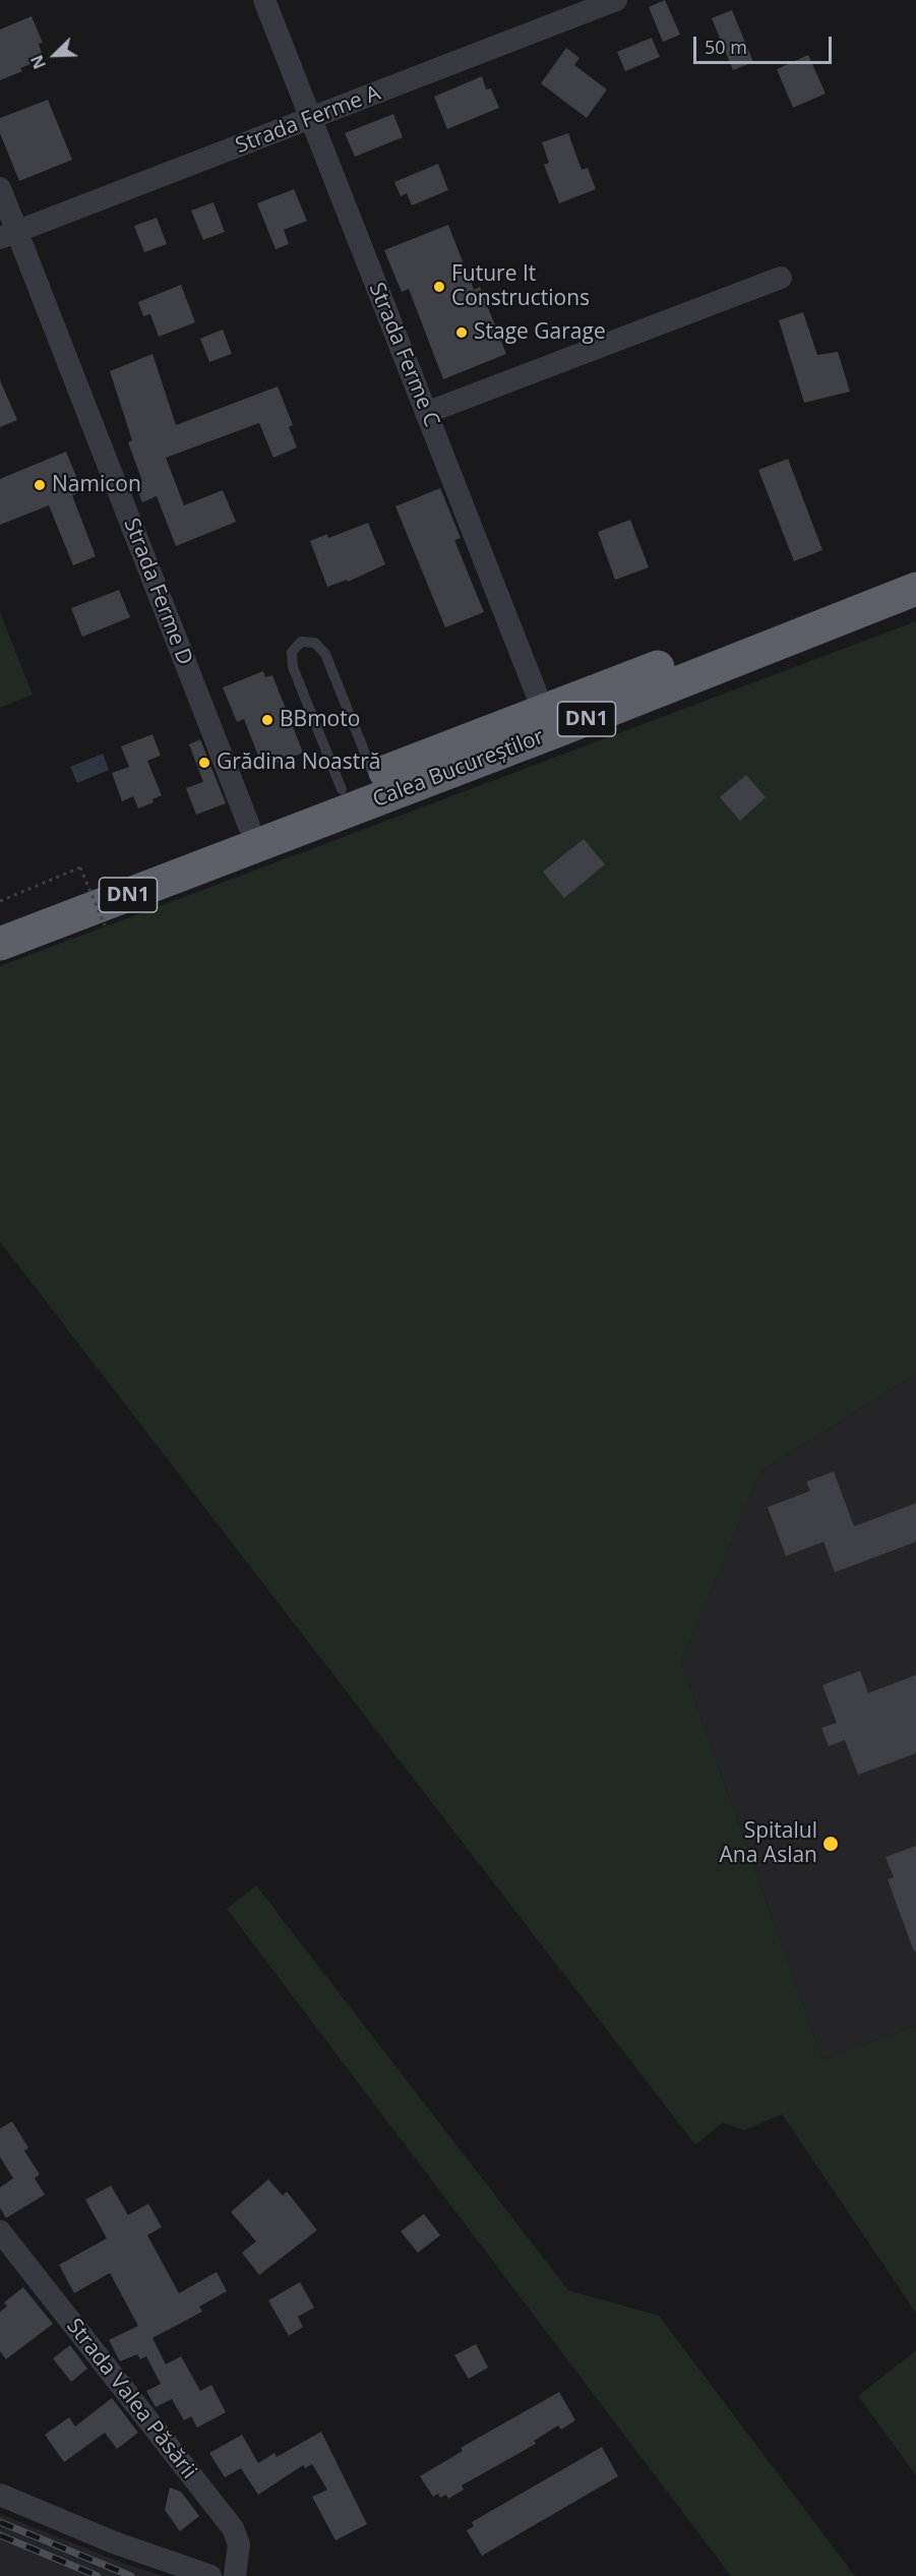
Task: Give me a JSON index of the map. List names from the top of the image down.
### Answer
{
  "streets": {
    "highway": ["DN1", "Calea Bucureștilor"],
    "street": [
      "Strada Ferme A",
      "Strada Ferme C",
      "Strada Ferme D",
      "Strada Valea Păsării"
    ]
  },
  "crossings": [
    ["Strada Ferme A", "Strada Ferme C"],
    ["Strada Ferme A", "Strada Ferme D"],
    ["Strada Ferme C", "Calea Bucureștilor"],
    ["Strada Ferme D", "Calea Bucureștilor"]
  ],
  "places": [
    "Future It Constructions",
    "Stage Garage",
    "Namicon",
    "BBmoto",
    "Grădina Noastră",
    "Spitalul Ana Aslan"
  ],
  "scale_bar": "50 m",
  "north": "bottom left"
}
